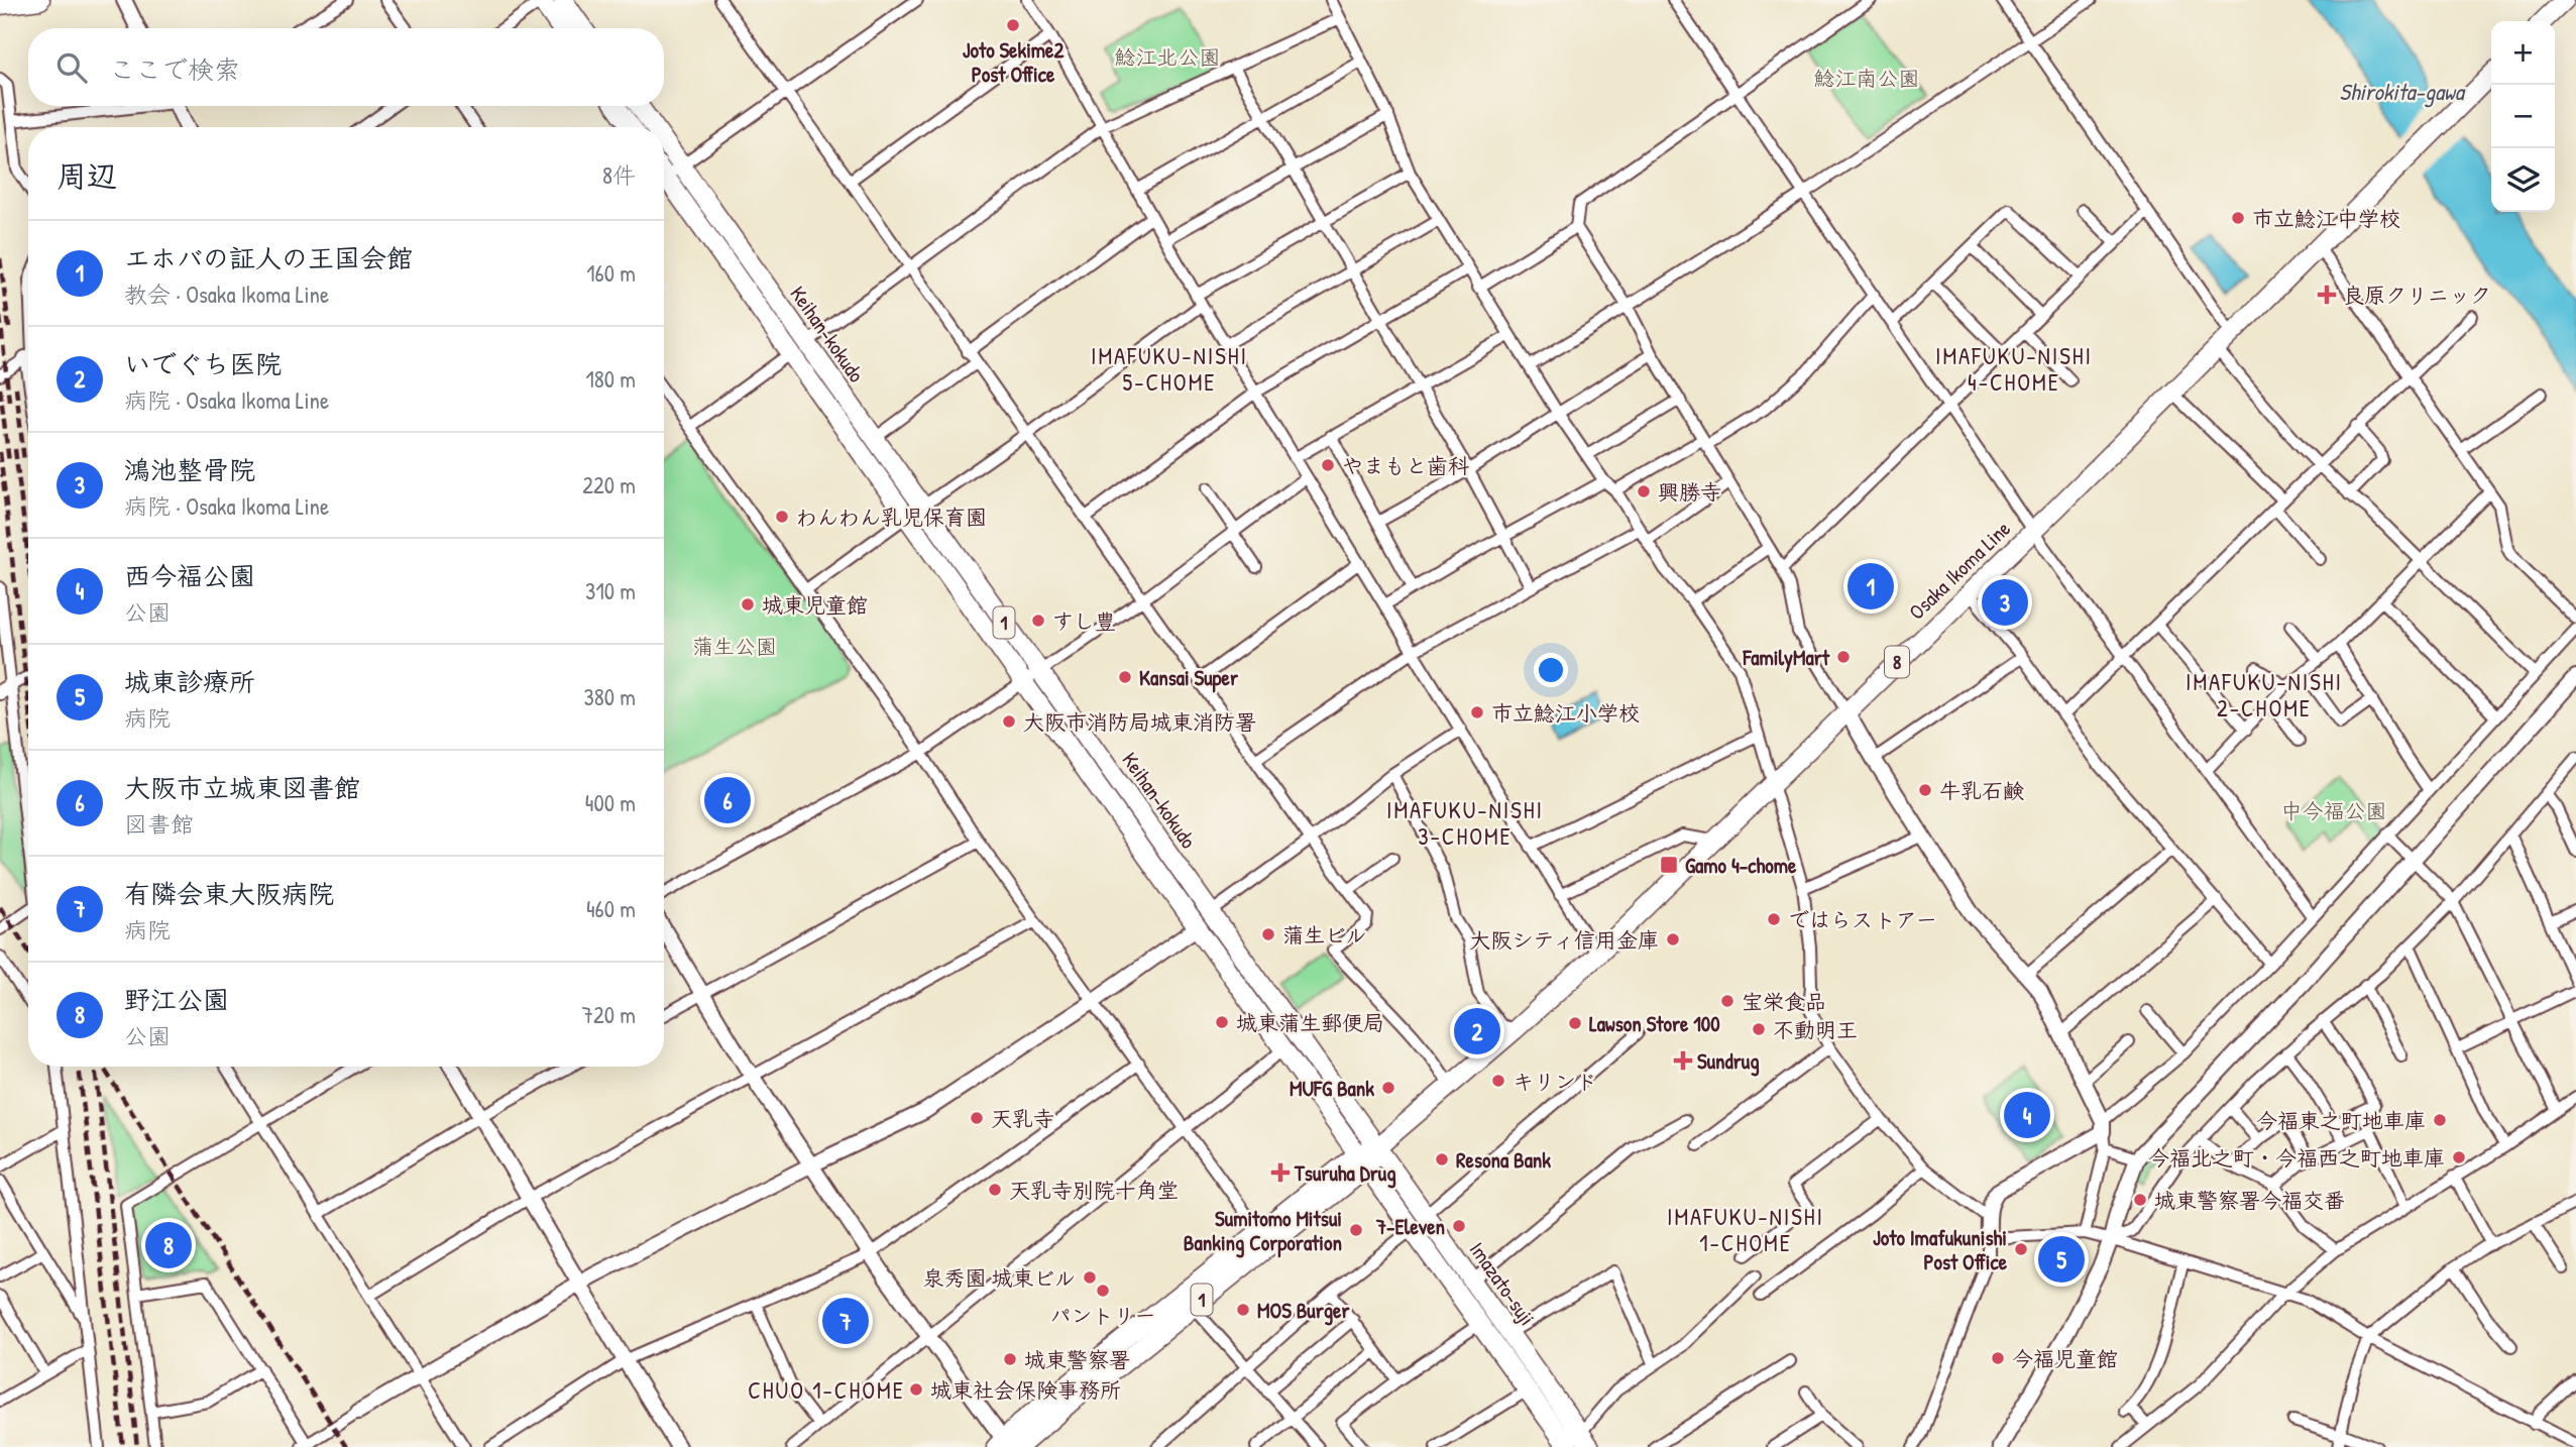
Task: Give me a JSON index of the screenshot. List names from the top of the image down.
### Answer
{
  "streets": {
    "main road": [
      "Keihan-kokudo",
      "Osaka Ikoma Line",
      "1",
      "8",
      "Imazato-suji"
    ]
  },
  "crossings": [
    ["Keihan-kokudo", "Osaka Ikoma Line"],
    ["Keihan-kokudo", "1"],
    ["Keihan-kokudo", "Imazato-suji"],
    ["Osaka Ikoma Line", "1"],
    ["Osaka Ikoma Line", "Imazato-suji"],
    ["1", "Imazato-suji"]
  ],
  "districts": [
    "IMAFUKU-NISHI 5-CHOME",
    "IMAFUKU-NISHI 4-CHOME",
    "IMAFUKU-NISHI 2-CHOME",
    "IMAFUKU-NISHI 3-CHOME",
    "IMAFUKU-NISHI 1-CHOME",
    "CHUO 1-CHOME"
  ],
  "water": ["Shirokita-gawa"],
  "parks": [
    "鯰江北公園",
    "鯰江南公園",
    "蒲生公園",
    "中今福公園"
  ],
  "places": {
    "other": [
      "Joto Sekime2 Post Office",
      "市立鯰江中学校",
      "やまもと歯科",
      "興勝寺",
      "わんわん乳児保育園",
      "城東児童館",
      "すし豊",
      "FamilyMart",
      "Kansai Super",
      "市立鯰江小学校",
      "大阪市消防局城東消防署",
      "牛乳石鹸",
      "ではらストアー",
      "蒲生ビル",
      "大阪シティ信用金庫",
      "宝栄食品",
      "城東蒲生郵便局",
      "Lawson Store 100",
      "不動明王",
      "キリンド",
      "MUFG Bank",
      "天乳寺",
      "今福東之町地車庫",
      "今福北之町・今福西之町地車庫",
      "Resona Bank",
      "天乳寺別院十角堂",
      "城東警察署今福交番",
      "7-Eleven",
      "Sumitomo Mitsui Banking Corporation",
      "Joto Imafukunishi Post Office",
      "泉秀園 城東ビル",
      "パントリー",
      "MOS Burger",
      "今福児童館",
      "城東警察署",
      "城東社会保険事務所"
    ],
    "health": ["良原クリニック", "Sundrug", "Tsuruha Drug"],
    "transit": ["Gamo 4-chome"]
  },
  "page": {
    "map_buttons": ["+", "−"],
    "search": "ここで検索",
    "heading": ["周辺", "8件"],
    "list": [
      {
        "mark": "1",
        "name": "エホバの証人の王国会館",
        "note": "教会 · Osaka Ikoma Line",
        "value": "160 m"
      },
      {
        "mark": "2",
        "name": "いでぐち医院",
        "note": "病院 · Osaka Ikoma Line",
        "value": "180 m"
      },
      {
        "mark": "3",
        "name": "鴻池整骨院",
        "note": "病院 · Osaka Ikoma Line",
        "value": "220 m"
      },
      {
        "mark": "4",
        "name": "西今福公園",
        "note": "公園",
        "value": "310 m"
      },
      {
        "mark": "5",
        "name": "城東診療所",
        "note": "病院",
        "value": "380 m"
      },
      {
        "mark": "6",
        "name": "大阪市立城東図書館",
        "note": "図書館",
        "value": "400 m"
      },
      {
        "mark": "7",
        "name": "有隣会東大阪病院",
        "note": "病院",
        "value": "460 m"
      },
      {
        "mark": "8",
        "name": "野江公園",
        "note": "公園",
        "value": "720 m"
      }
    ],
    "pins": [
      "1",
      "3",
      "6",
      "2",
      "4",
      "8",
      "5",
      "7"
    ]
  }
}
